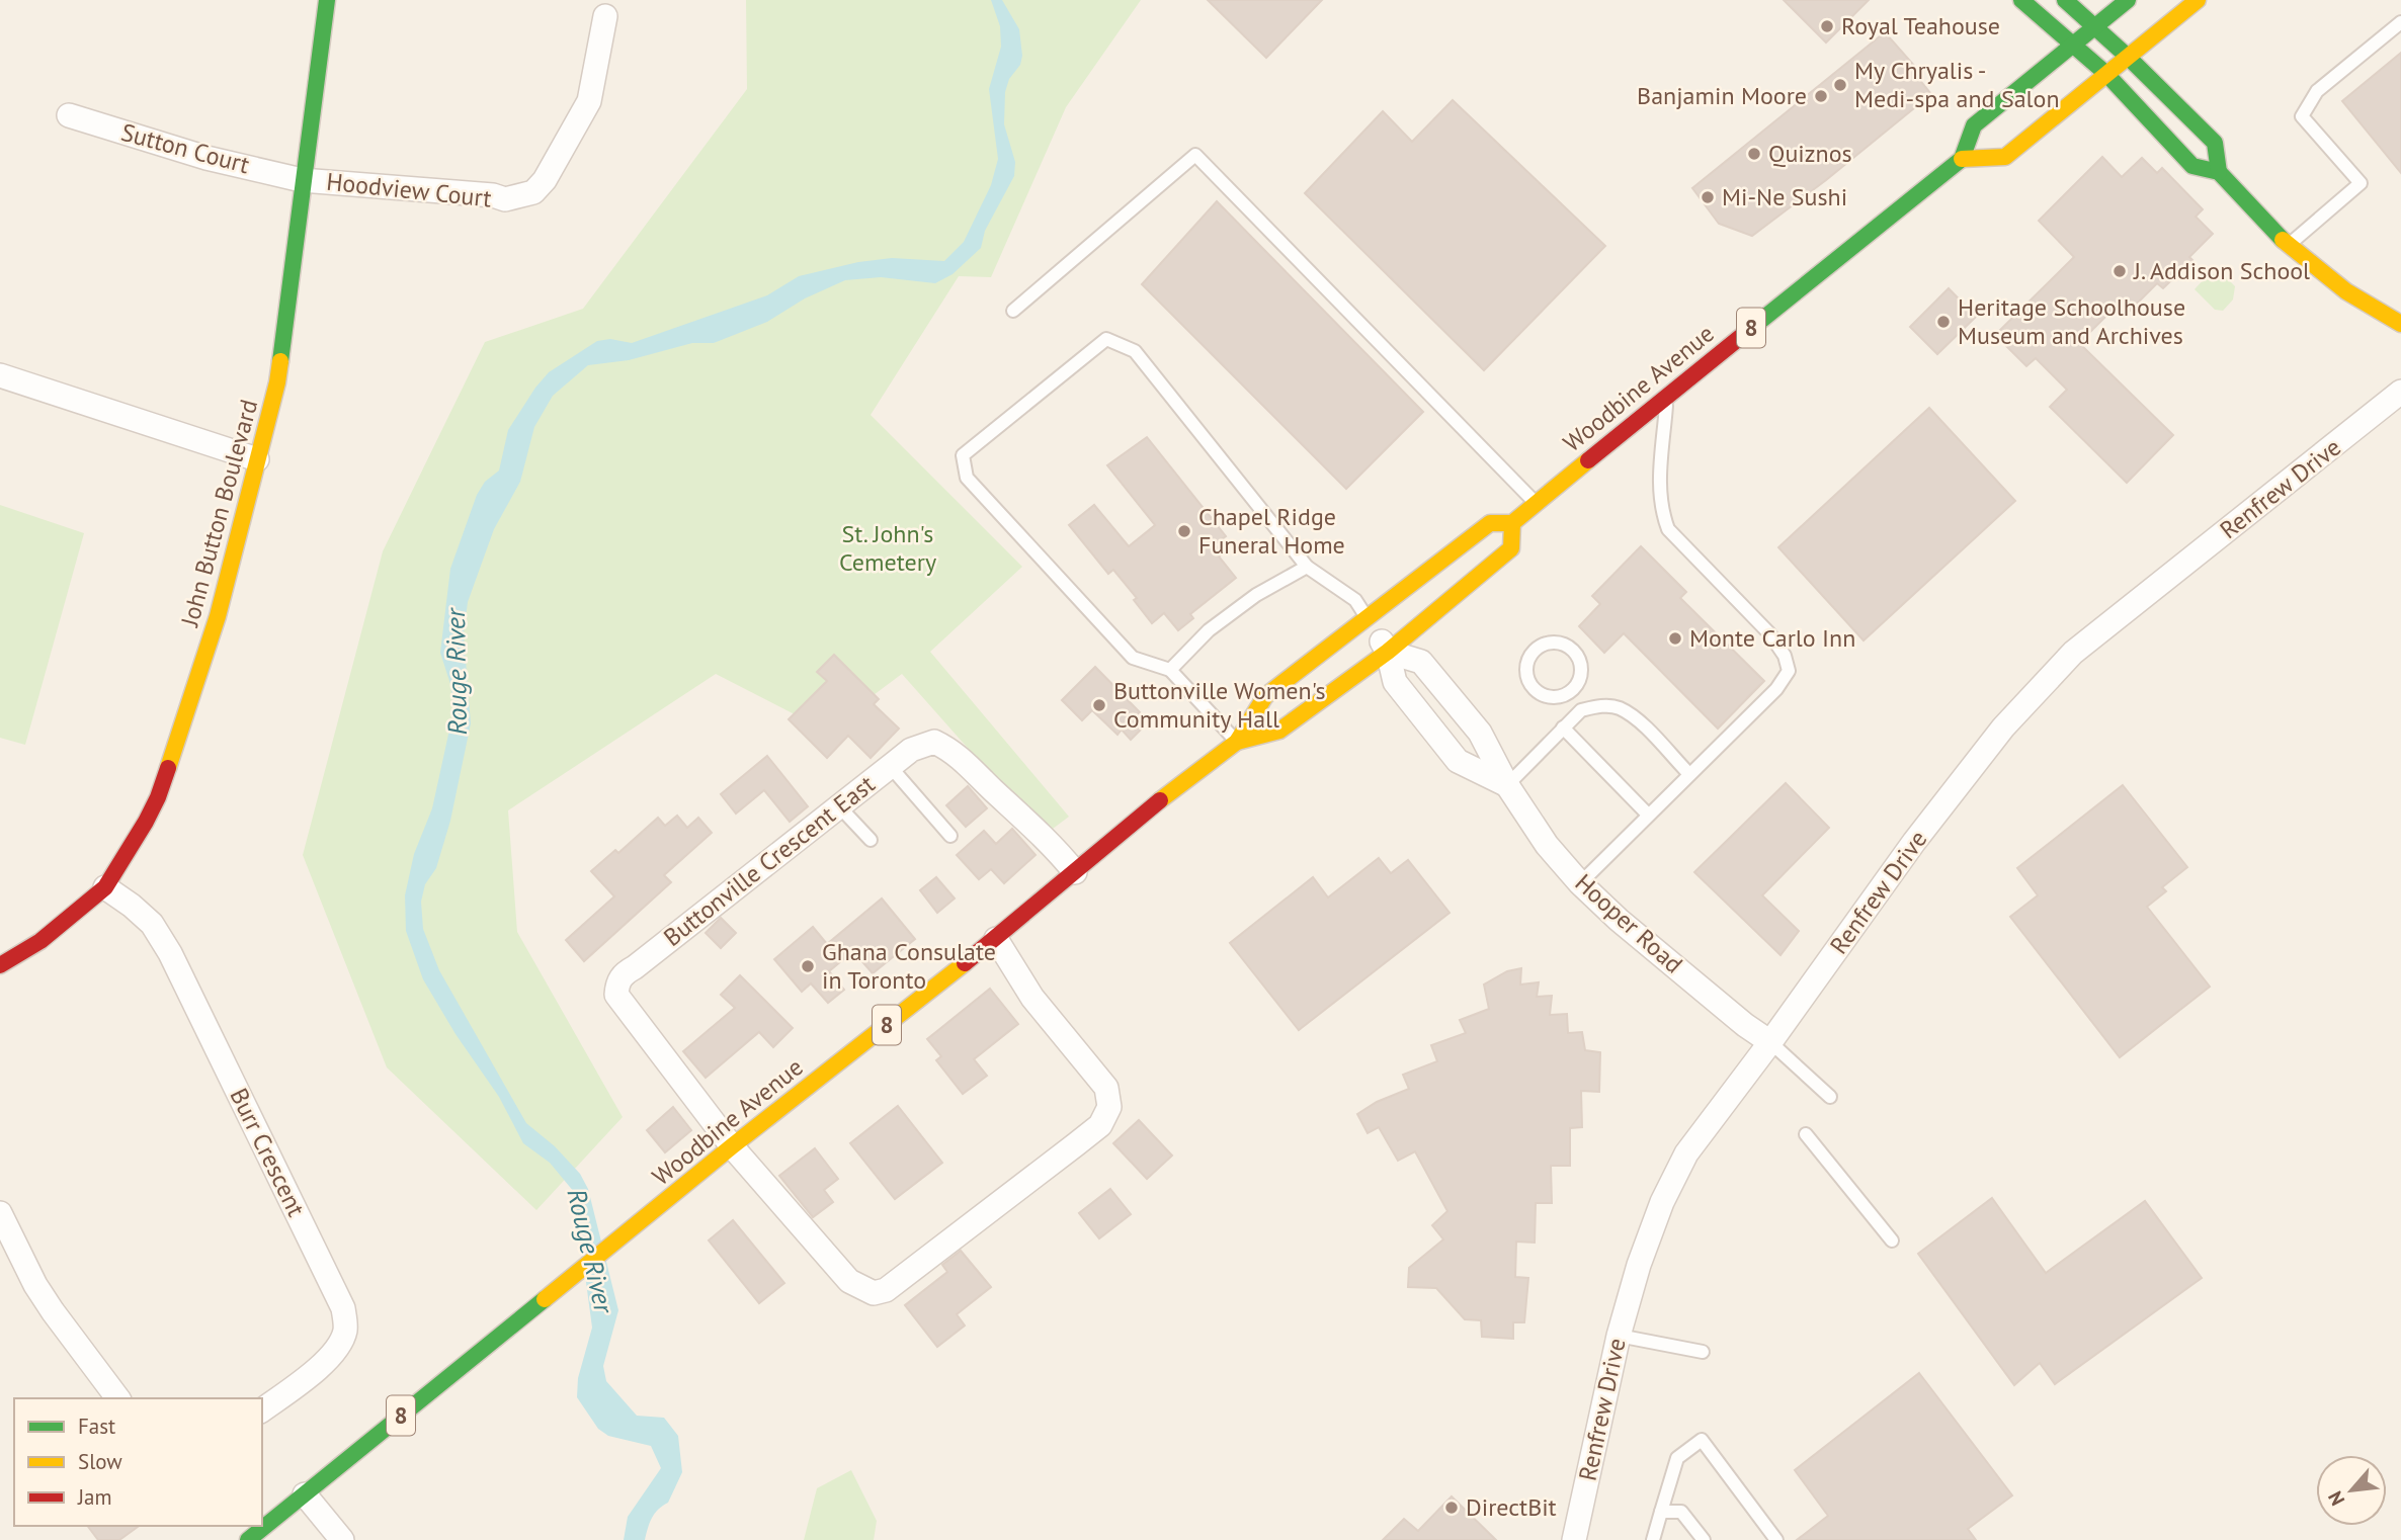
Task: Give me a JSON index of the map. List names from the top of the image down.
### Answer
{
  "streets": {
    "main road": ["8", "Woodbine Avenue", "John Button Boulevard"],
    "street": [
      "Sutton Court",
      "Hoodview Court",
      "Renfrew Drive",
      "Buttonville Crescent East",
      "Hooper Road",
      "Burr Crescent"
    ]
  },
  "crossings": [
    ["Sutton Court", "Hoodview Court"],
    ["Sutton Court", "John Button Boulevard"],
    ["Hoodview Court", "John Button Boulevard"],
    ["Woodbine Avenue", "Buttonville Crescent East"],
    ["Woodbine Avenue", "Hooper Road"],
    ["Renfrew Drive", "Hooper Road"],
    ["John Button Boulevard", "Burr Crescent"]
  ],
  "water": ["Rouge River"],
  "parks": ["St. John's Cemetery"],
  "places": [
    "Royal Teahouse",
    "My Chryalis - Medi-spa and Salon",
    "Banjamin Moore",
    "Quiznos",
    "Mi-Ne Sushi",
    "J. Addison School",
    "Heritage Schoolhouse Museum and Archives",
    "Chapel Ridge Funeral Home",
    "Monte Carlo Inn",
    "Buttonville Women's Community Hall",
    "Ghana Consulate in Toronto",
    "DirectBit"
  ],
  "legend": ["Fast", "Slow", "Jam"],
  "north": "bottom left"
}
